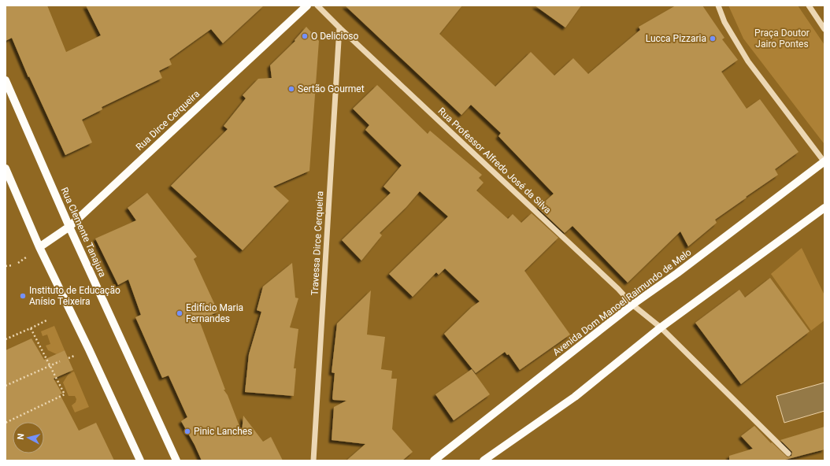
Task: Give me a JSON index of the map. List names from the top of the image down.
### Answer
{
  "streets": {
    "main road": ["Rua Dirce Cerqueira", "Rua Clemente Tanajura", "Avenida Dom Manoel Raimundo de Melo"],
    "street": ["Rua Professor Alfredo José da Silva", "Travessa Dirce Cerqueira"]
  },
  "crossings": [
    ["Rua Dirce Cerqueira", "Rua Clemente Tanajura"],
    ["Rua Professor Alfredo José da Silva", "Travessa Dirce Cerqueira"],
    ["Rua Professor Alfredo José da Silva", "Avenida Dom Manoel Raimundo de Melo"]
  ],
  "parks": ["Praça Doutor Jairo Pontes"],
  "places": [
    "O Delicioso",
    "Lucca Pizzaria",
    "Sertão Gourmet",
    "Instituto de Educação Anísio Teixeira",
    "Edifício Maria Fernandes",
    "Pinic Lanches"
  ],
  "north": "left"
}
